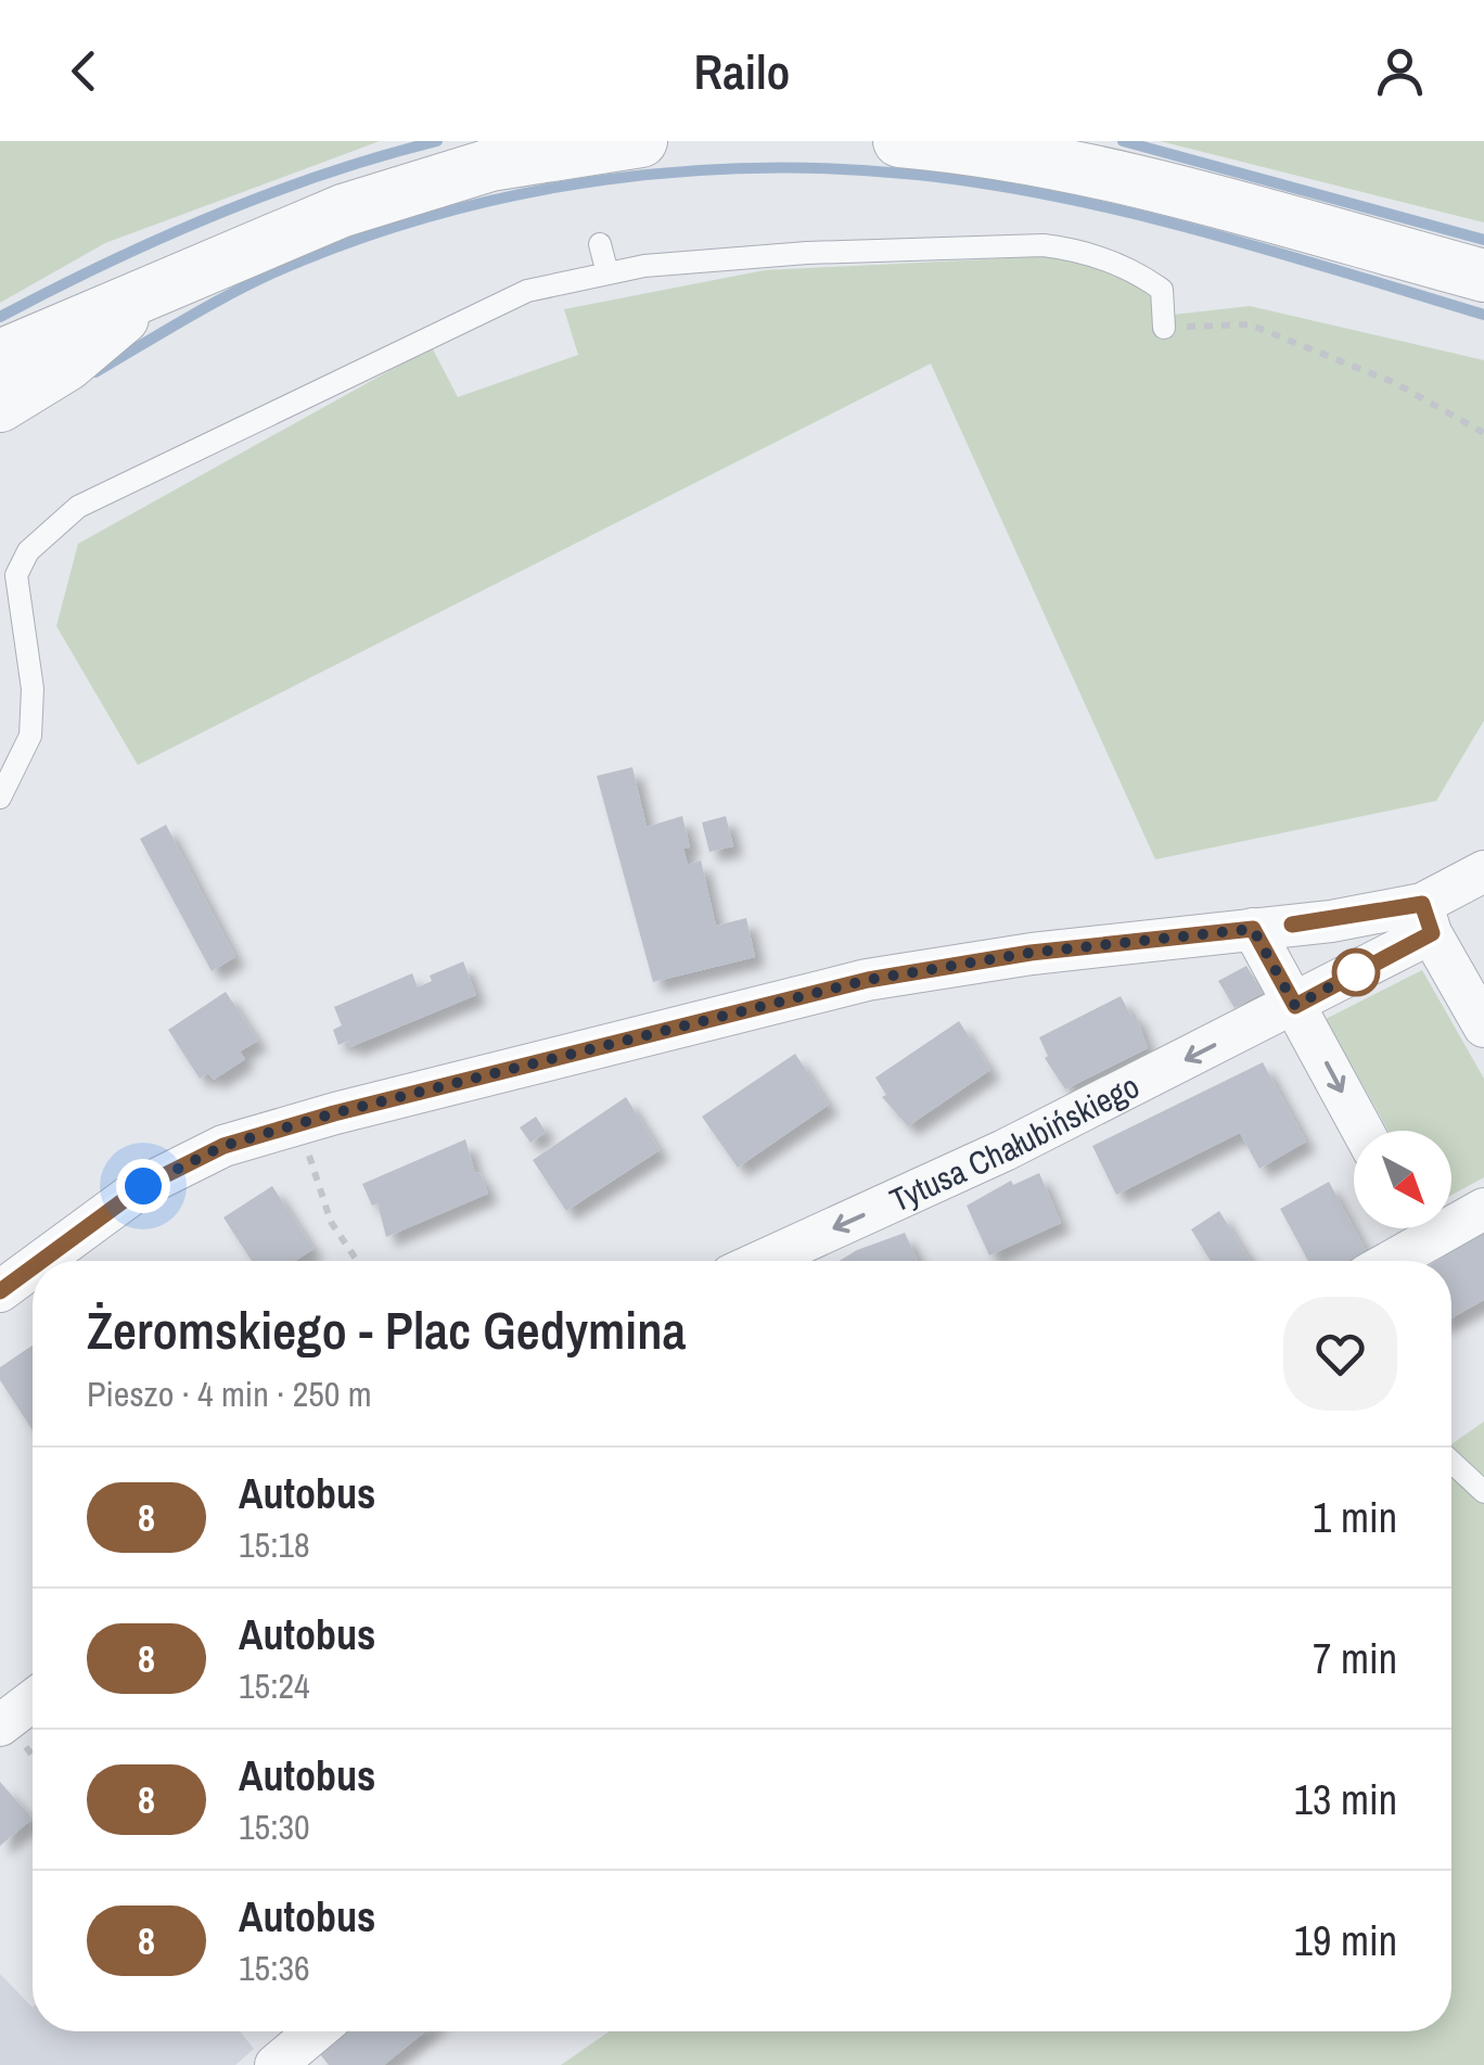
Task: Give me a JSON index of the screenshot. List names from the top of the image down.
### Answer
{
  "streets": {
    "street": ["Tytusa Chałubińskiego"]
  },
  "lines": ["bus line 8"],
  "north": "bottom right",
  "page": {
    "header": "Railo",
    "heading": ["Żeromskiego - Plac Gedymina", "Pieszo · 4 min · 250 m"],
    "list": [
      {
        "mark": "8",
        "name": "Autobus",
        "note": "15:18",
        "value": "1 min"
      },
      {
        "mark": "8",
        "name": "Autobus",
        "note": "15:24",
        "value": "7 min"
      },
      {
        "mark": "8",
        "name": "Autobus",
        "note": "15:30",
        "value": "13 min"
      },
      {
        "mark": "8",
        "name": "Autobus",
        "note": "15:36",
        "value": "19 min"
      }
    ]
  }
}
